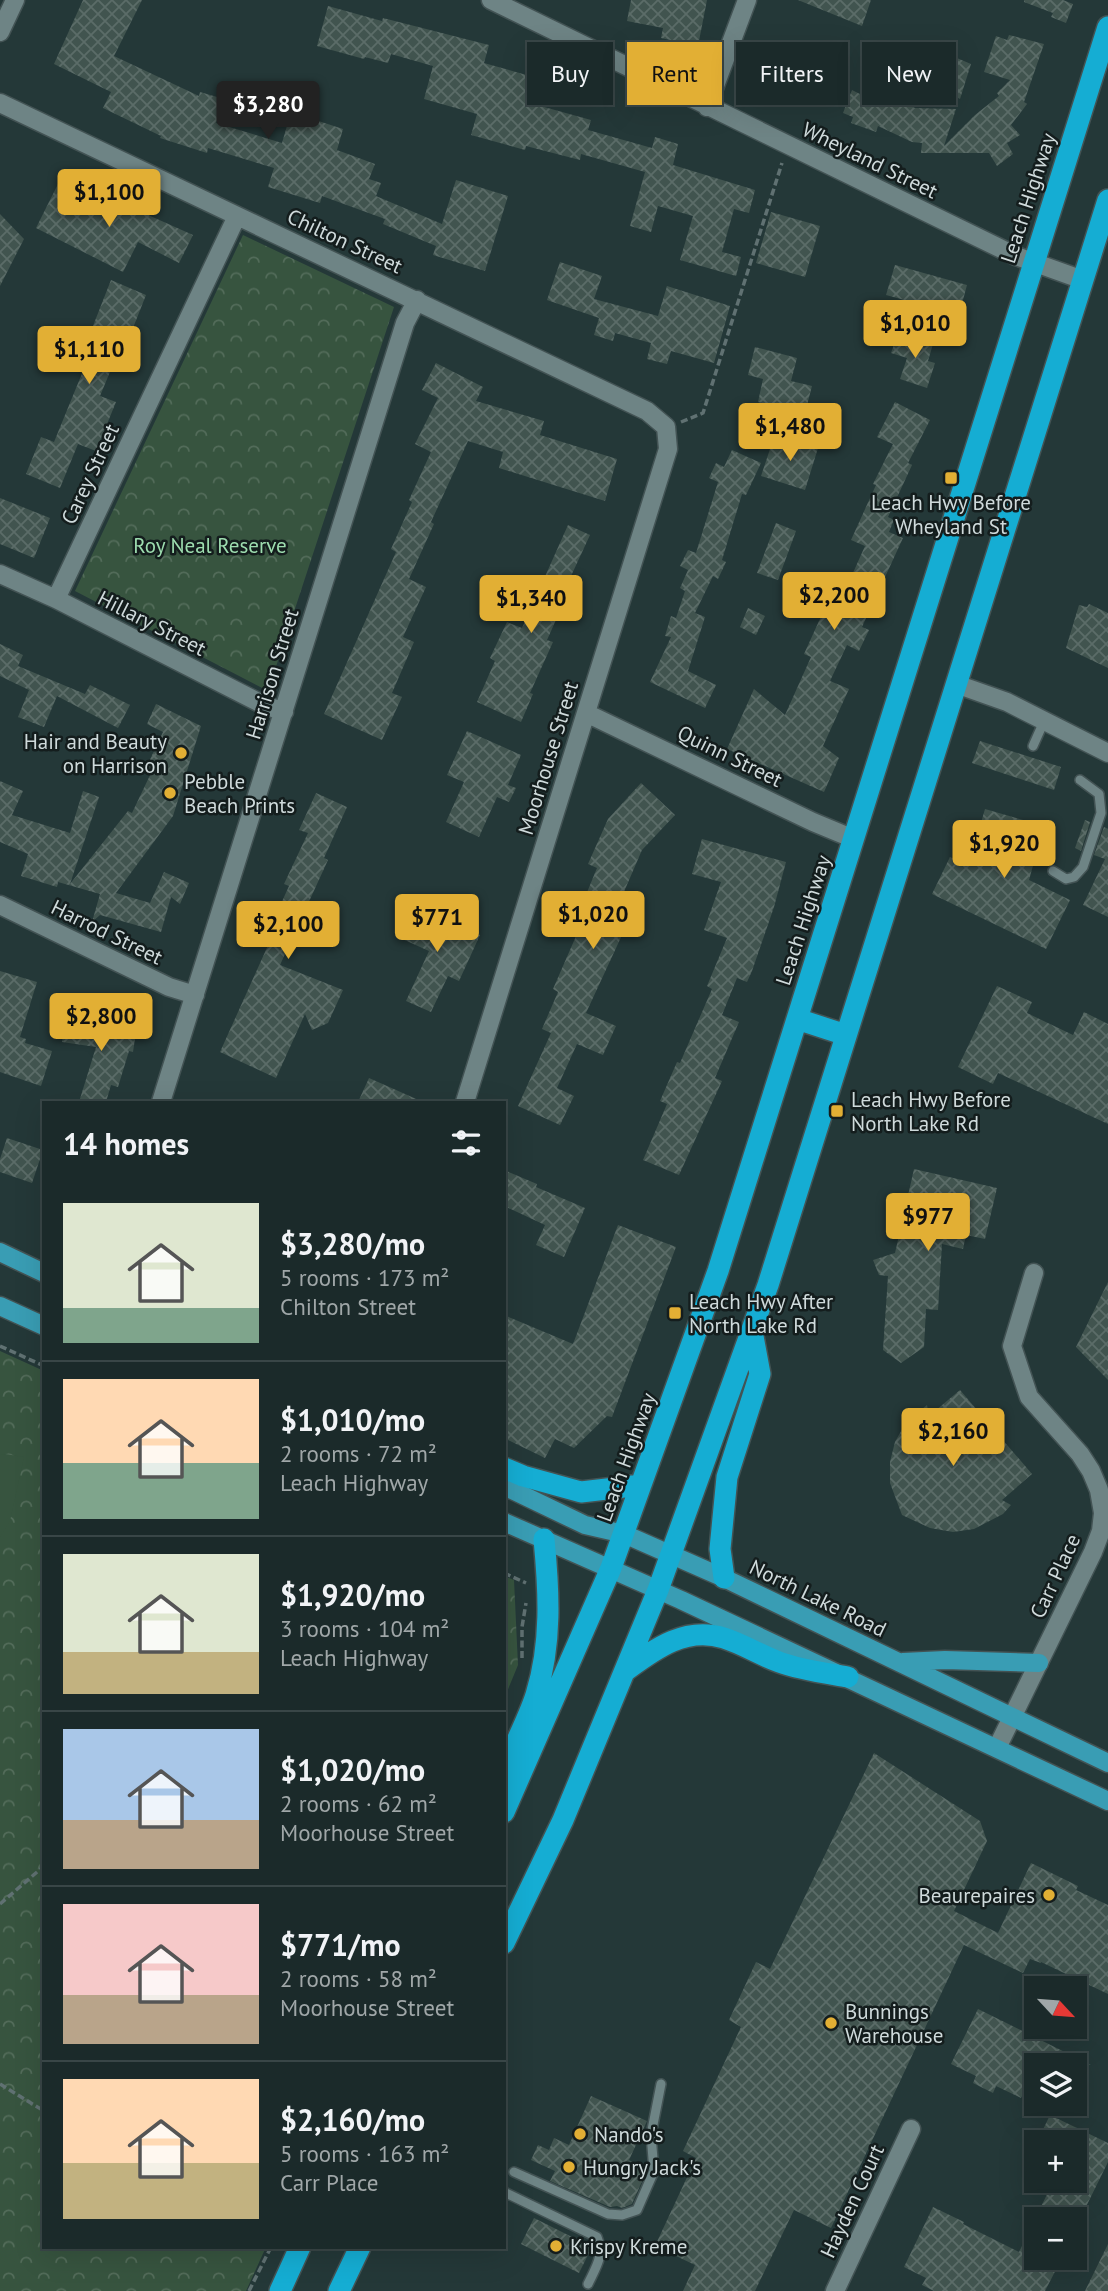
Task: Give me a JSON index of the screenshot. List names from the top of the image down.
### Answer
{
  "streets": {
    "highway": ["Leach Highway"],
    "main road": ["North Lake Road"],
    "street": [
      "Wheyland Street",
      "Chilton Street",
      "Carey Street",
      "Hillary Street",
      "Harrison Street",
      "Quinn Street",
      "Moorhouse Street",
      "Harrod Street",
      "Carr Place",
      "Hayden Court"
    ]
  },
  "crossings": [
    ["Wheyland Street", "Leach Highway"],
    ["Leach Highway", "Quinn Street"],
    ["Leach Highway", "North Lake Road"],
    ["Chilton Street", "Carey Street"],
    ["Chilton Street", "Harrison Street"],
    ["Chilton Street", "Moorhouse Street"],
    ["Carey Street", "Hillary Street"],
    ["Hillary Street", "Harrison Street"],
    ["Harrison Street", "Harrod Street"],
    ["Quinn Street", "Moorhouse Street"],
    ["Carr Place", "North Lake Road"]
  ],
  "parks": ["Roy Neal Reserve"],
  "places": {
    "transit": ["Leach Hwy Before Wheyland St", "Leach Hwy Before North Lake Rd", "Leach Hwy After North Lake Rd"],
    "other": [
      "Hair and Beauty on Harrison",
      "Pebble Beach Prints",
      "Beaurepaires",
      "Bunnings Warehouse",
      "Nando's",
      "Hungry Jack's",
      "Krispy Kreme"
    ]
  },
  "north": "bottom right",
  "page": {
    "chip": [
      "Buy",
      "Rent",
      "Filters",
      "New"
    ],
    "price": [
      "$3,280",
      "$1,100",
      "$1,010",
      "$1,110",
      "$1,480",
      "$2,200",
      "$1,340",
      "$1,920",
      "$1,020",
      "$771",
      "$2,100",
      "$2,800",
      "$977",
      "$2,160"
    ],
    "heading": "14 homes",
    "list": [
      {
        "name": "$3,280/mo",
        "note": "5 rooms · 173 m² · Chilton Street"
      },
      {
        "name": "$1,010/mo",
        "note": "2 rooms · 72 m² · Leach Highway"
      },
      {
        "name": "$1,920/mo",
        "note": "3 rooms · 104 m² · Leach Highway"
      },
      {
        "name": "$1,020/mo",
        "note": "2 rooms · 62 m² · Moorhouse Street"
      },
      {
        "name": "$771/mo",
        "note": "2 rooms · 58 m² · Moorhouse Street"
      },
      {
        "name": "$2,160/mo",
        "note": "5 rooms · 163 m² · Carr Place"
      }
    ],
    "map_buttons": ["+", "−"]
  }
}
